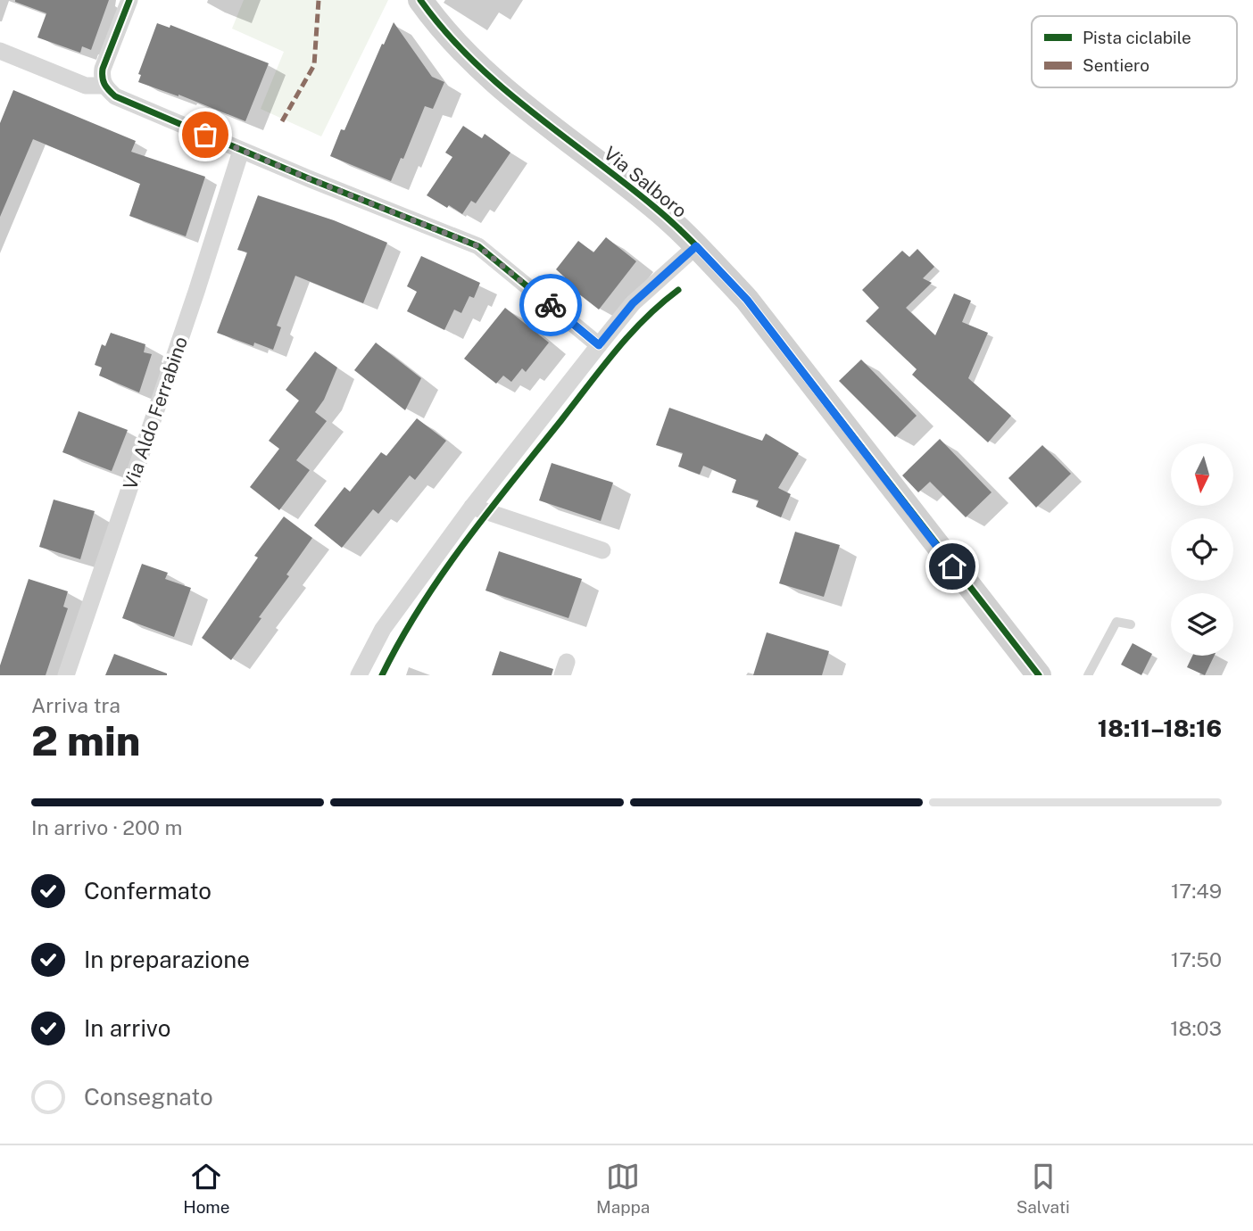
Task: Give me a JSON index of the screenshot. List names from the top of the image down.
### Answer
{
  "streets": {
    "street": ["Via Salboro", "Via Aldo Ferrabino"]
  },
  "legend": ["Pista ciclabile", "Sentiero"],
  "north": "bottom",
  "page": {
    "heading": ["2 min", "Arriva tra", "18:11–18:16"],
    "bar": "In arrivo · 200 m",
    "list": [
      ["Confermato", "17:49"],
      ["In preparazione", "17:50"],
      ["In arrivo", "18:03"],
      "Consegnato"
    ],
    "tabs": ["Home", "Mappa", "Salvati"]
  }
}
